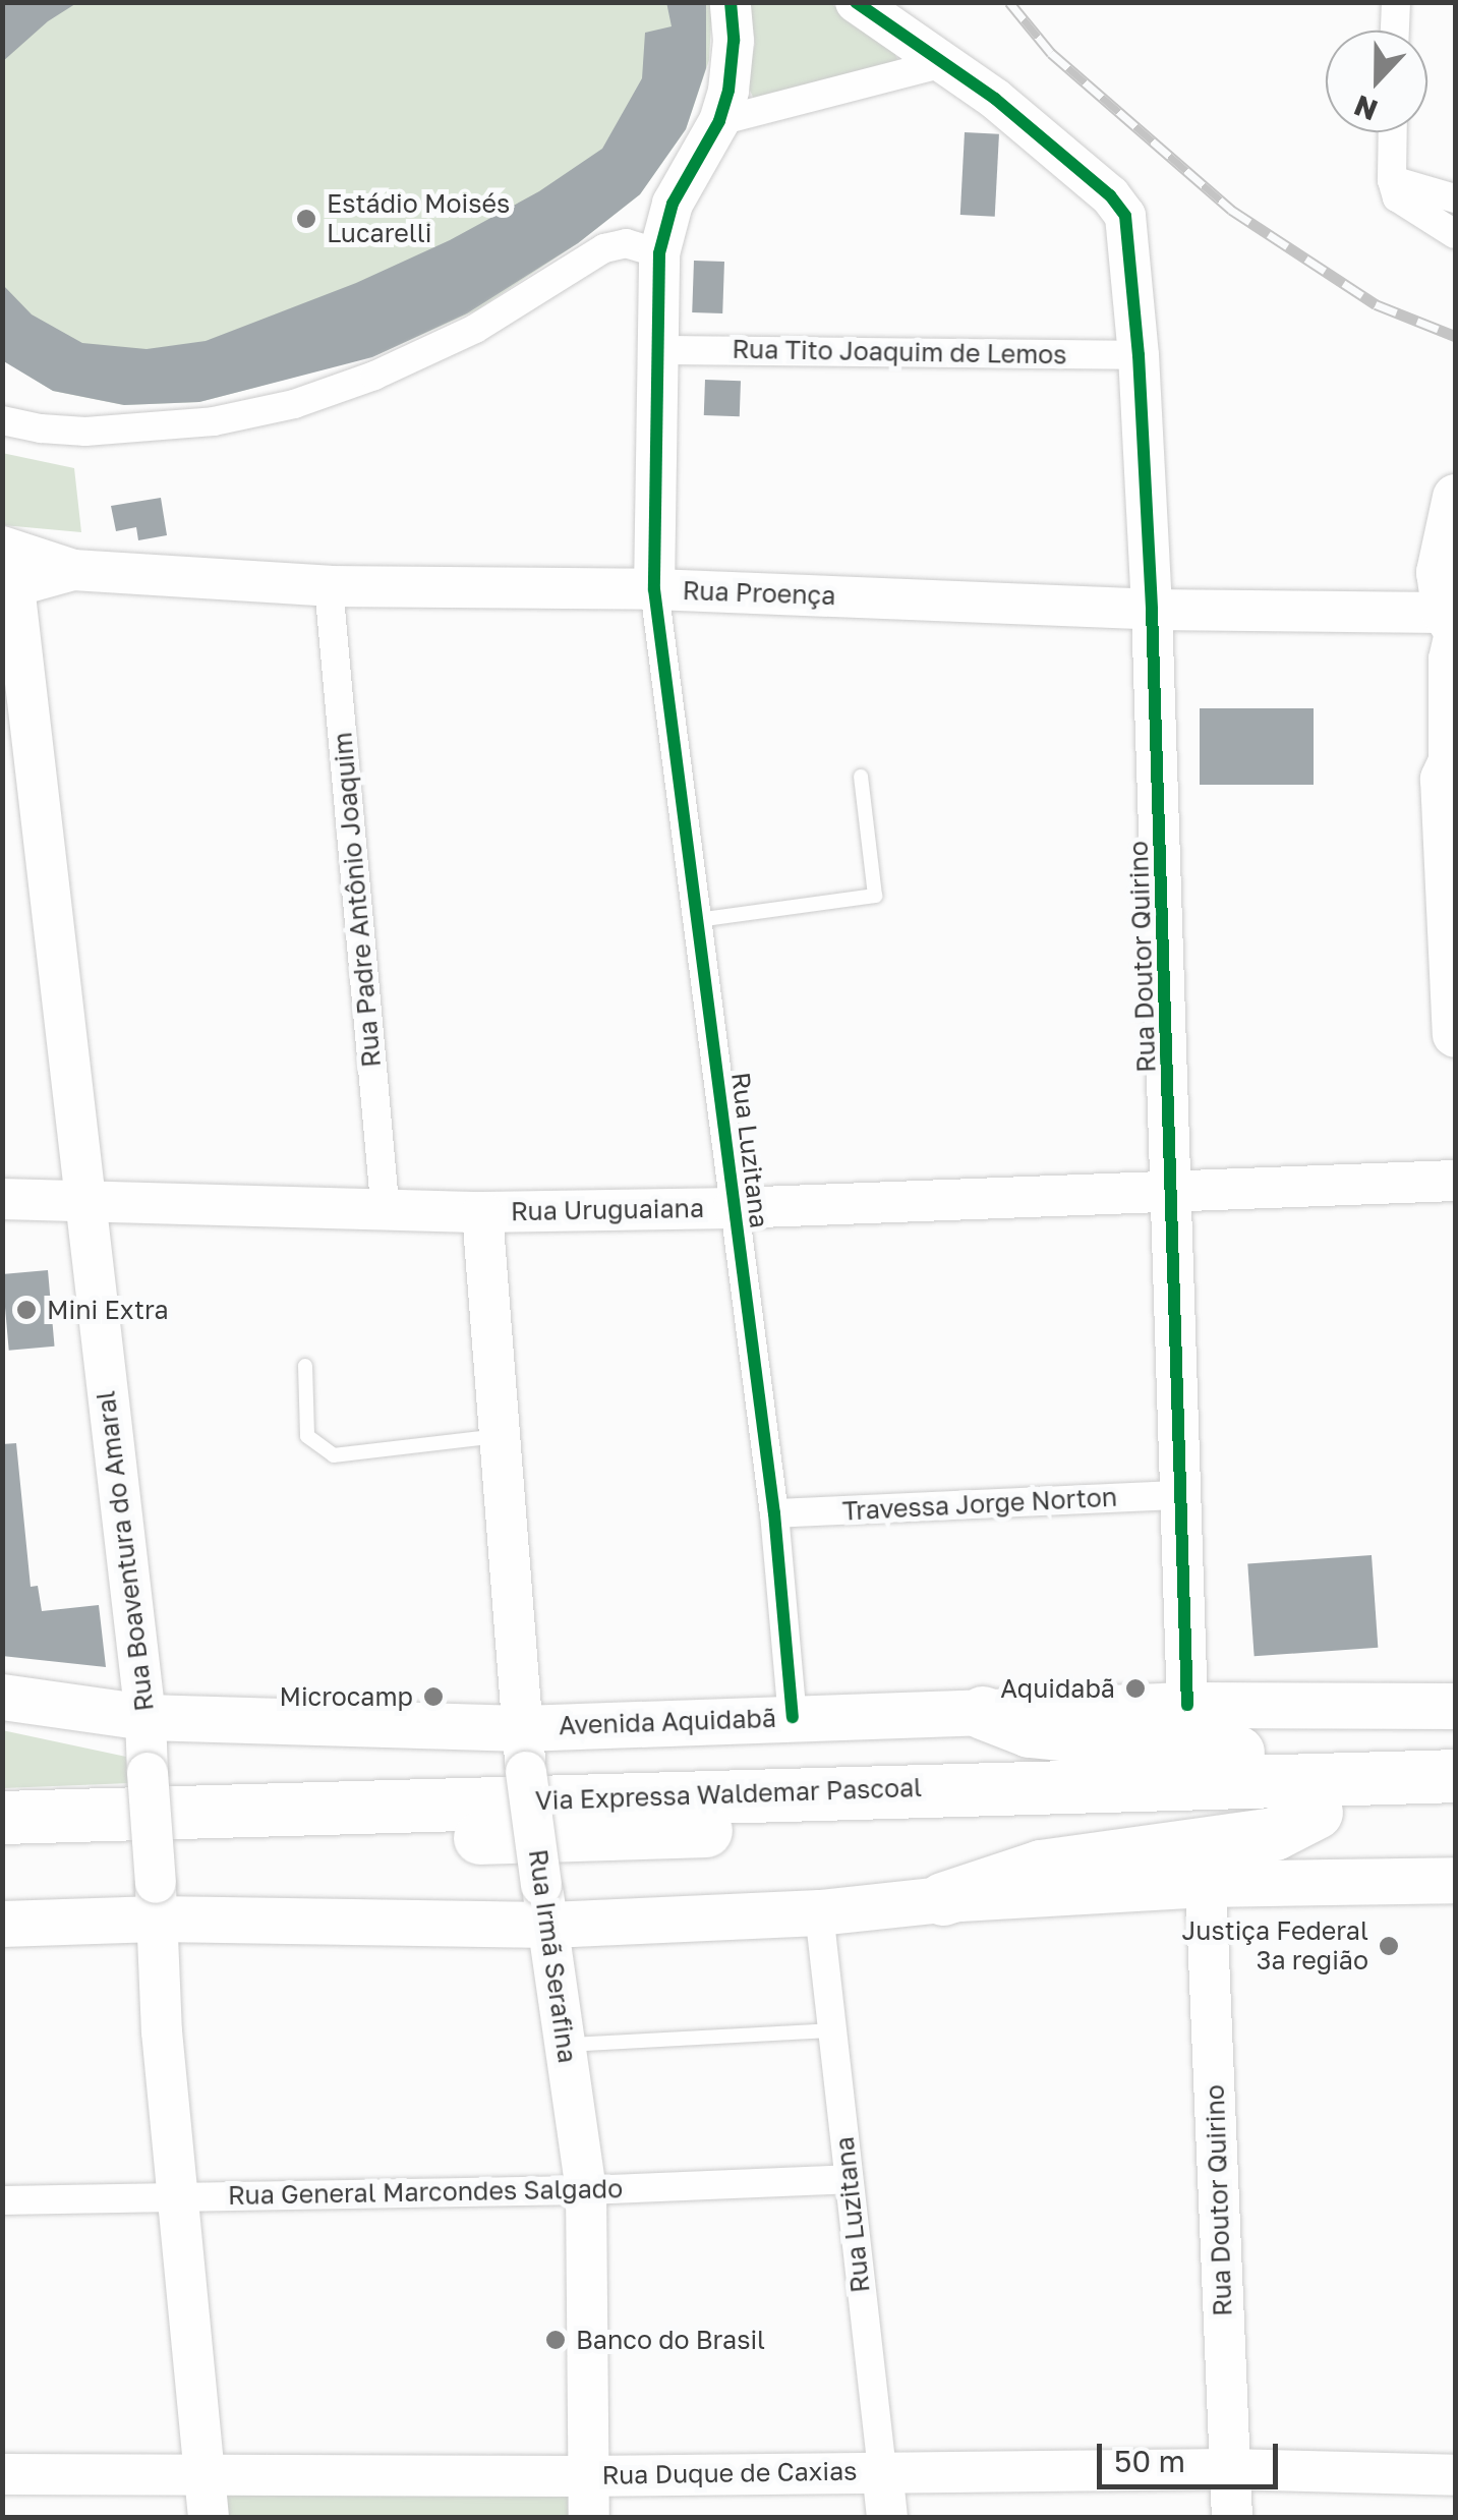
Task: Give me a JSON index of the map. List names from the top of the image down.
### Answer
{
  "streets": {
    "highway": ["Via Expressa Waldemar Pascoal"],
    "main road": [
      "Rua Proença",
      "Rua Doutor Quirino",
      "Rua Luzitana",
      "Rua Uruguaiana",
      "Rua Boaventura do Amaral",
      "Avenida Aquidabã",
      "Rua Irmã Serafina",
      "Rua Duque de Caxias"
    ],
    "street": [
      "Rua Tito Joaquim de Lemos",
      "Rua Padre Antônio Joaquim",
      "Travessa Jorge Norton",
      "Rua General Marcondes Salgado"
    ]
  },
  "crossings": [
    ["Rua Tito Joaquim de Lemos", "Rua Doutor Quirino"],
    ["Rua Proença", "Rua Padre Antônio Joaquim"],
    ["Rua Proença", "Rua Doutor Quirino"],
    ["Rua Proença", "Rua Luzitana"],
    ["Rua Proença", "Rua Boaventura do Amaral"],
    ["Rua Padre Antônio Joaquim", "Rua Uruguaiana"],
    ["Rua Doutor Quirino", "Rua Uruguaiana"],
    ["Rua Doutor Quirino", "Travessa Jorge Norton"],
    ["Rua Doutor Quirino", "Avenida Aquidabã"],
    ["Rua Doutor Quirino", "Rua Duque de Caxias"],
    ["Rua Luzitana", "Rua Uruguaiana"],
    ["Rua Luzitana", "Travessa Jorge Norton"],
    ["Rua Luzitana", "Avenida Aquidabã"],
    ["Rua Luzitana", "Rua General Marcondes Salgado"],
    ["Rua Luzitana", "Rua Duque de Caxias"],
    ["Rua Uruguaiana", "Rua Boaventura do Amaral"],
    ["Rua Uruguaiana", "Rua Irmã Serafina"],
    ["Rua Boaventura do Amaral", "Avenida Aquidabã"],
    ["Rua Boaventura do Amaral", "Rua General Marcondes Salgado"],
    ["Rua Boaventura do Amaral", "Rua Duque de Caxias"],
    ["Avenida Aquidabã", "Rua Irmã Serafina"],
    ["Rua Irmã Serafina", "Rua General Marcondes Salgado"],
    ["Rua Irmã Serafina", "Rua Duque de Caxias"]
  ],
  "places": [
    "Estádio Moisés Lucarelli",
    "Mini Extra",
    "Aquidabã",
    "Microcamp",
    "Justiça Federal 3ª região",
    "Banco do Brasil"
  ],
  "scale_bar": "50 m",
  "north": "bottom"
}
